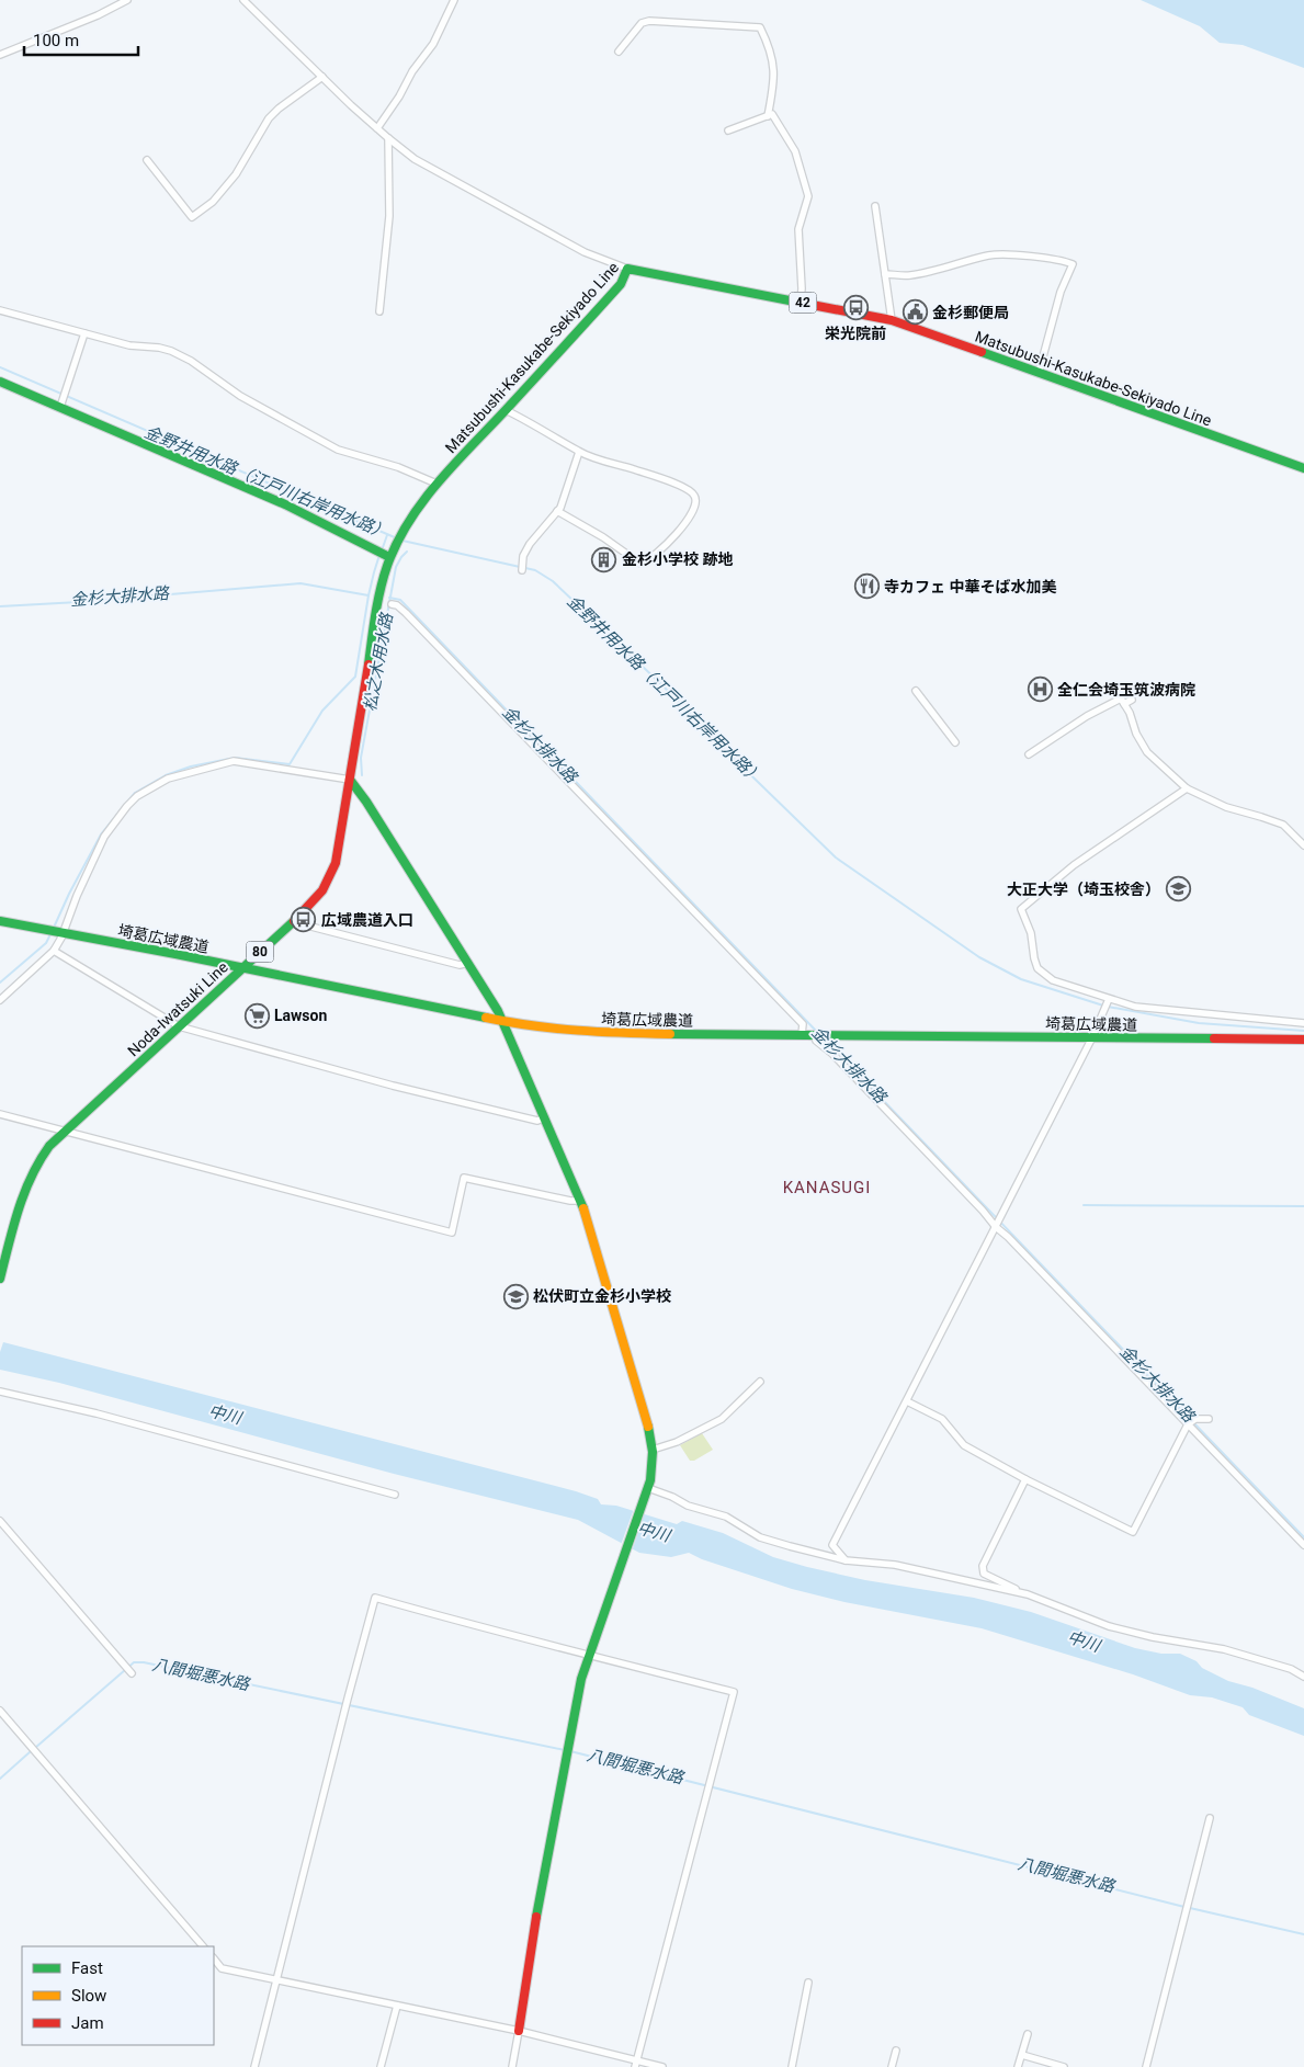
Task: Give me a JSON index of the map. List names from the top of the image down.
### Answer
{
  "streets": {
    "street": [
      "42",
      "Matsubushi-Kasukabe-Sekiyado Line",
      "埼葛広域農道",
      "80",
      "Noda-Iwatsuki Line"
    ]
  },
  "crossings": [
    ["Matsubushi-Kasukabe-Sekiyado Line", "Noda-Iwatsuki Line"],
    ["埼葛広域農道", "Noda-Iwatsuki Line"]
  ],
  "districts": ["KANASUGI"],
  "water": [
    "金野井用水路（江戸川右岸用水路）",
    "金杉大排水路",
    "松之木用水路",
    "中川",
    "八間堀悪水路"
  ],
  "places": {
    "bus stop": ["栄光院前", "広域農道入口"],
    "public building": ["金杉郵便局"],
    "building": ["金杉小学校 跡地"],
    "restaurant": ["寺カフェ 中華そば水加美"],
    "hospital": ["全仁会埼玉筑波病院"],
    "school or university": ["大正大学（埼玉校舎）", "松伏町立金杉小学校"],
    "supermarket": ["Lawson"]
  },
  "legend": ["Fast", "Slow", "Jam"],
  "scale_bar": "100 m"
}
